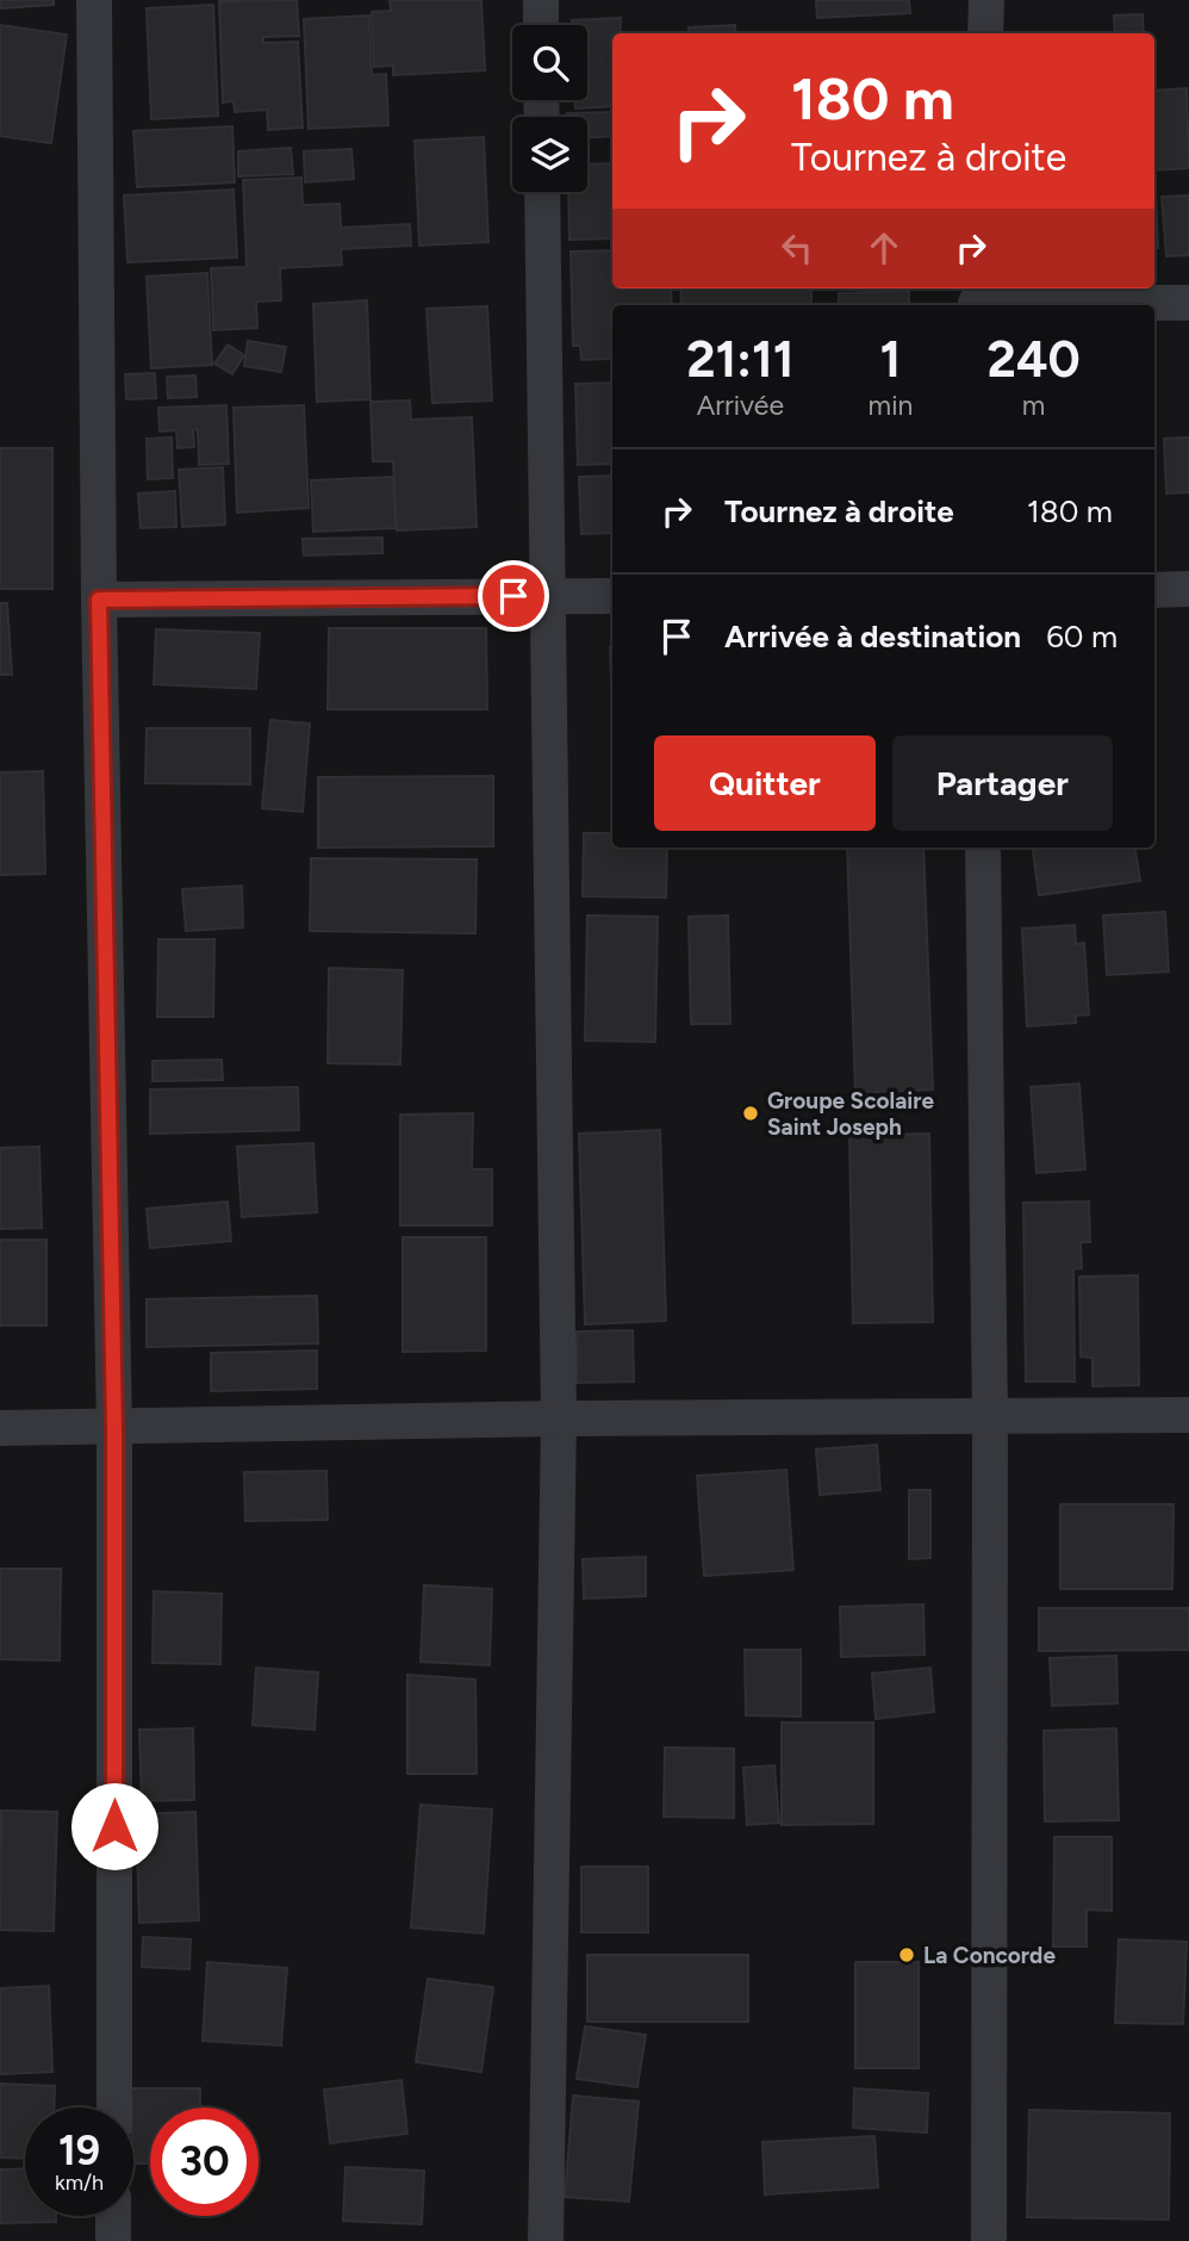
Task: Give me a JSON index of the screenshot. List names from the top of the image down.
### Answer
{
  "places": ["Groupe Scolaire Saint Joseph", "La Concorde"],
  "page": {
    "turn": ["180 m", "Tournez à droite"],
    "eta": [
      "21:11",
      "Arrivée",
      "1",
      "min",
      "240",
      "m"
    ],
    "list": [
      {
        "name": "Tournez à droite",
        "value": "180 m"
      },
      {
        "name": "Arrivée à destination",
        "value": "60 m"
      }
    ],
    "buttons": ["Quitter", "Partager"],
    "speed": "19 km/h",
    "limit": "30"
  }
}
